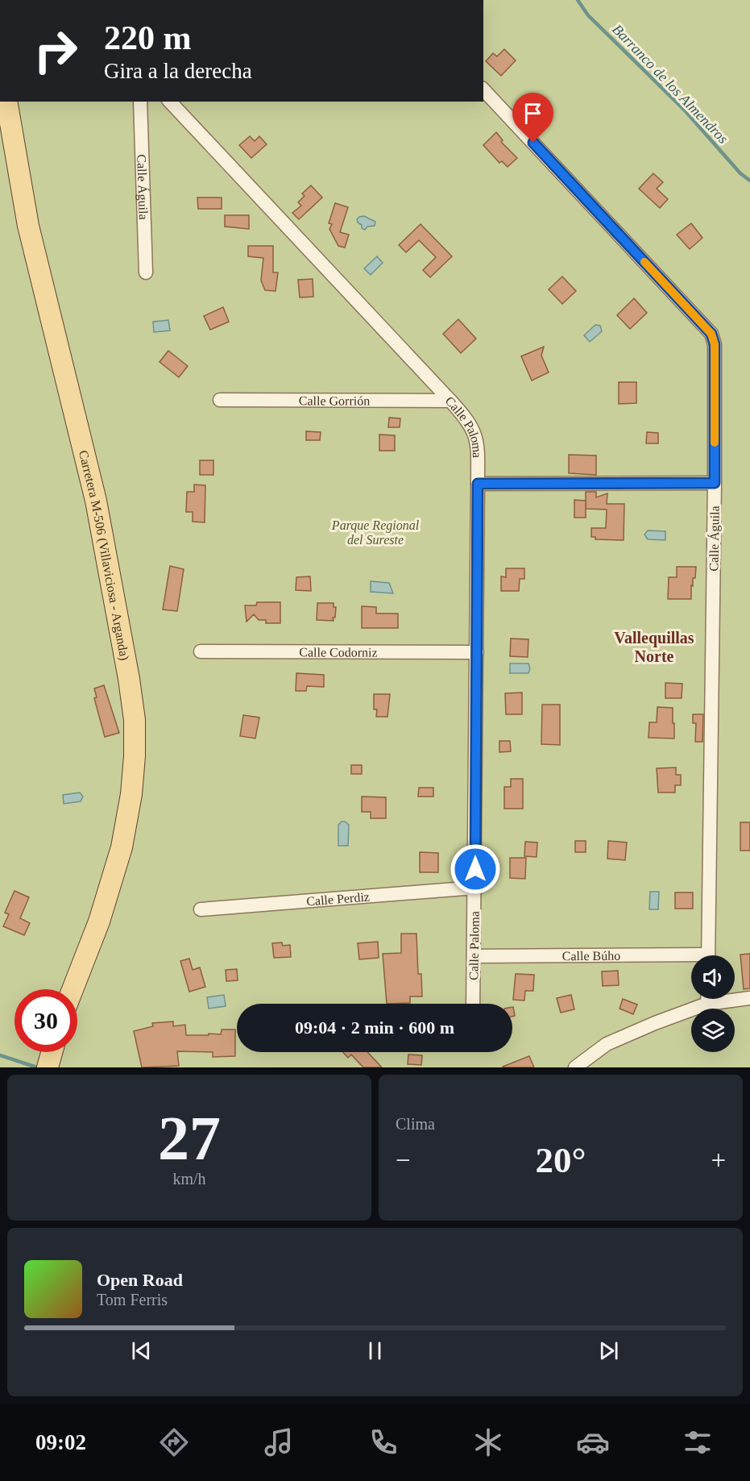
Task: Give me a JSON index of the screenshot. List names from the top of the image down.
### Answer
{
  "streets": {
    "main road": ["Carretera M-506 (Villaviciosa - Arganda)"],
    "street": [
      "Calle Águila",
      "Calle Gorrión",
      "Calle Paloma",
      "Calle Codorniz",
      "Calle Perdiz",
      "Calle Búho"
    ]
  },
  "crossings": [
    ["Calle Gorrión", "Calle Paloma"],
    ["Calle Paloma", "Calle Codorniz"],
    ["Calle Paloma", "Calle Perdiz"],
    ["Calle Paloma", "Calle Búho"]
  ],
  "districts": ["Vallequillas Norte"],
  "water": ["Barranco de los Almendros"],
  "parks": ["Parque Regional del Sureste"],
  "page": {
    "turn": ["220 m", "Gira a la derecha"],
    "limit": "30",
    "trip": "09:04 · 2 min · 600 m",
    "tile": [
      ["27", "km/h"],
      "Clima"
    ],
    "heat": ["−", "20°", "+"],
    "song": ["Open Road", "Tom Ferris"],
    "tabs": "09:02"
  }
}
